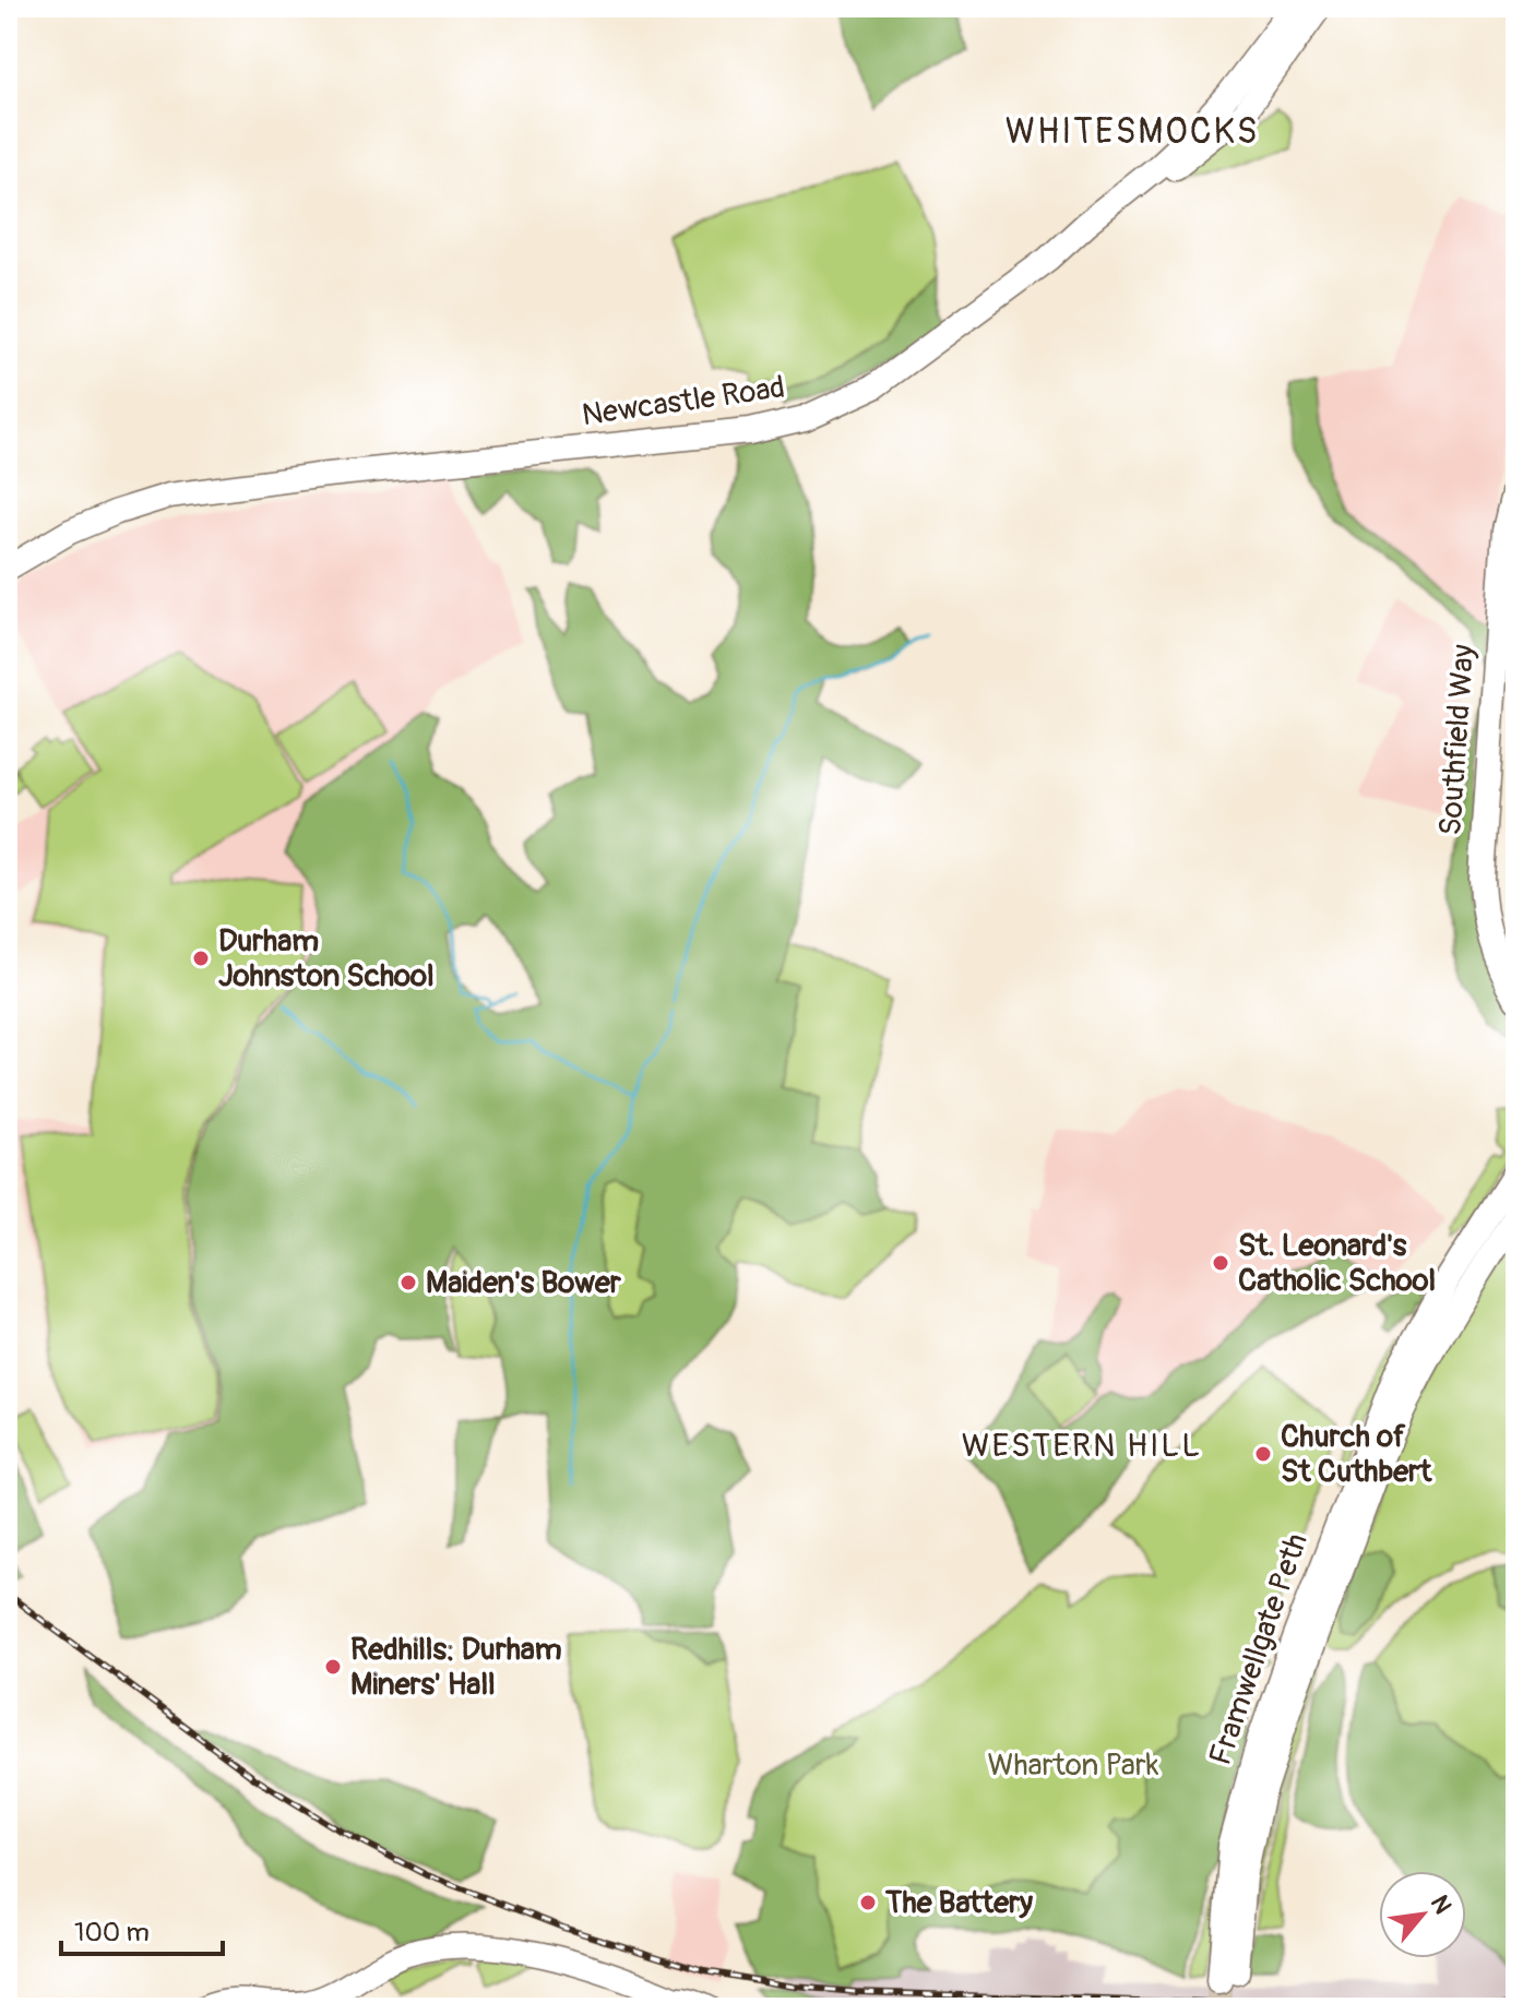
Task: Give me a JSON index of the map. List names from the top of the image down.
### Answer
{
  "streets": {
    "highway": ["Newcastle Road", "Southfield Way", "Framwellgate Peth"]
  },
  "districts": ["WHITESMOCKS", "WESTERN HILL"],
  "parks": ["Wharton Park"],
  "places": [
    "Durham Johnston School",
    "St. Leonard's Catholic School",
    "Maiden's Bower",
    "Church of St Cuthbert",
    "Redhills: Durham Miners' Hall",
    "The Battery"
  ],
  "scale_bar": "100 m",
  "north": "top right"
}
